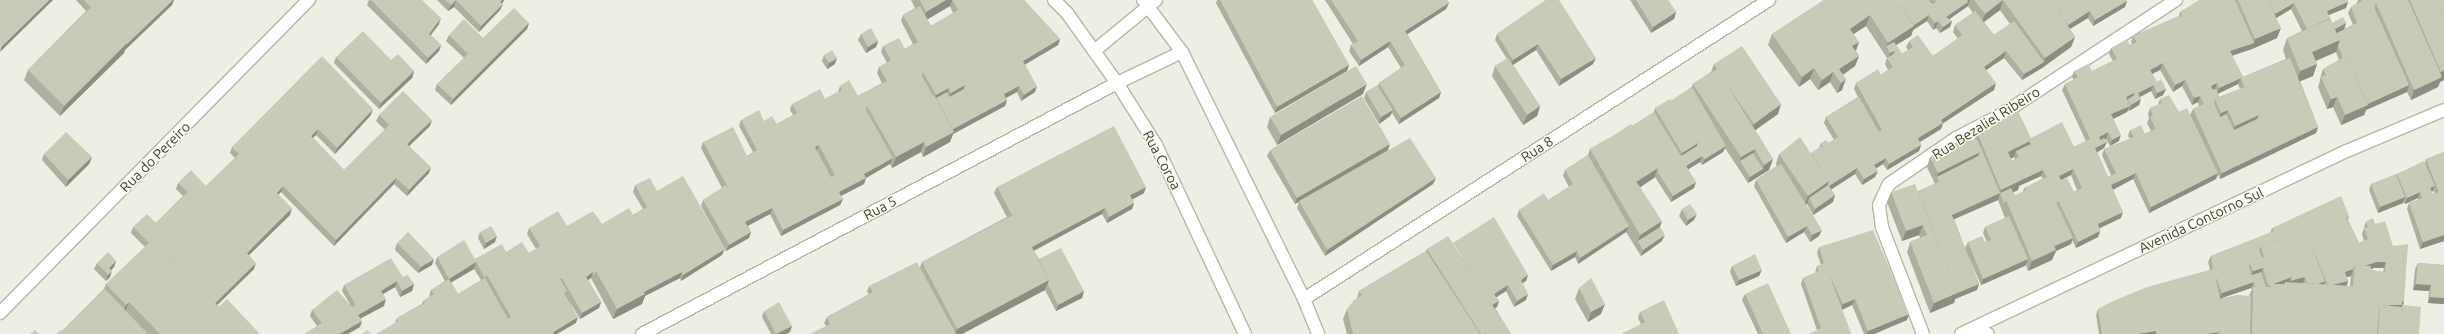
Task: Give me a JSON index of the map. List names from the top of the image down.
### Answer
{
  "streets": {
    "street": [
      "Rua Bezaliel Ribeiro",
      "Rua 8",
      "Rua do Pereiro",
      "Rua Coroa",
      "Rua 5",
      "Avenida Contorno Sul"
    ]
  },
  "crossings": [
    ["Rua Coroa", "Rua 5"]
  ]
}
